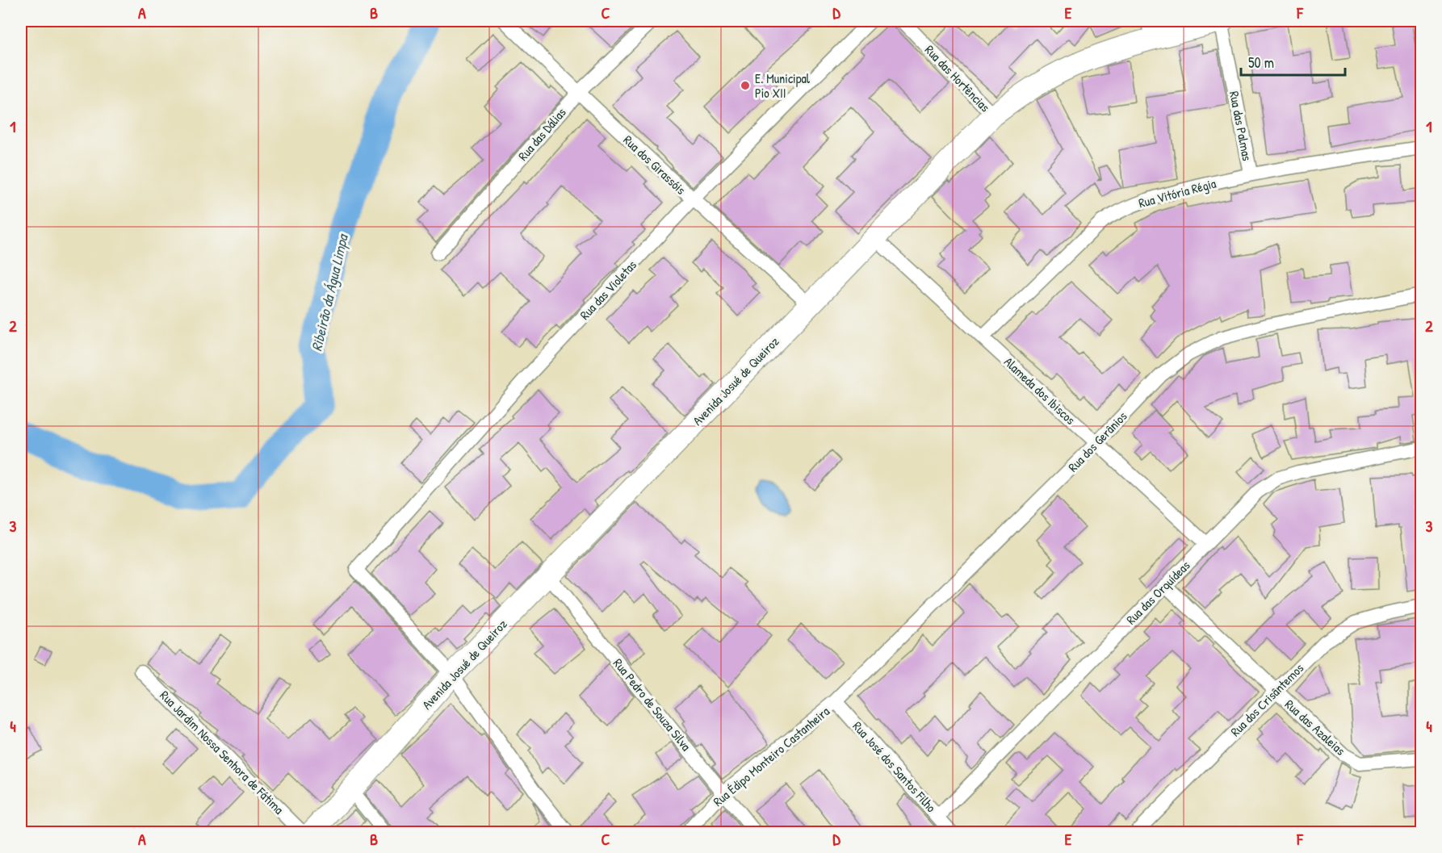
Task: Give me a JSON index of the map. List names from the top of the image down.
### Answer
{
  "streets": {
    "main road": ["Avenida Josué de Queiroz"],
    "street": [
      "Rua das Hortências",
      "Rua das Palmas",
      "Rua das Dálias",
      "Rua dos Girassóis",
      "Rua Vitória Régia",
      "Rua das Violetas",
      "Alameda dos Ibiscos",
      "Rua dos Gerânios",
      "Rua das Orquídeas",
      "Rua dos Crisântemos",
      "Rua Pedro de Souza Silva",
      "Rua das Azaleias",
      "Rua Jardim Nossa Senhora de Fátima",
      "Rua Édipo Monteiro Castanheira",
      "Rua José dos Santos Filho"
    ]
  },
  "crossings": [
    ["Rua das Hortências", "Avenida Josué de Queiroz"],
    ["Rua das Palmas", "Rua Vitória Régia"],
    ["Rua das Palmas", "Avenida Josué de Queiroz"],
    ["Rua das Dálias", "Rua dos Girassóis"],
    ["Rua dos Girassóis", "Rua das Violetas"],
    ["Rua dos Girassóis", "Avenida Josué de Queiroz"],
    ["Rua Vitória Régia", "Alameda dos Ibiscos"],
    ["Rua das Violetas", "Avenida Josué de Queiroz"],
    ["Avenida Josué de Queiroz", "Alameda dos Ibiscos"],
    ["Avenida Josué de Queiroz", "Rua Pedro de Souza Silva"],
    ["Alameda dos Ibiscos", "Rua dos Gerânios"],
    ["Alameda dos Ibiscos", "Rua das Orquídeas"],
    ["Rua dos Gerânios", "Rua Édipo Monteiro Castanheira"],
    ["Rua dos Gerânios", "Rua José dos Santos Filho"],
    ["Rua das Orquídeas", "Rua das Azaleias"],
    ["Rua das Orquídeas", "Rua José dos Santos Filho"],
    ["Rua dos Crisântemos", "Rua das Azaleias"],
    ["Rua Pedro de Souza Silva", "Rua Édipo Monteiro Castanheira"],
    ["Rua Édipo Monteiro Castanheira", "Rua José dos Santos Filho"]
  ],
  "water": ["Ribeirão da Água Limpa"],
  "places": ["E. Municipal Pio XII"],
  "scale_bar": "50 m",
  "grid": {
    "columns": [
      "A",
      "B",
      "C",
      "D",
      "E",
      "F"
    ],
    "rows": [
      "1",
      "2",
      "3",
      "4"
    ]
  }
}
